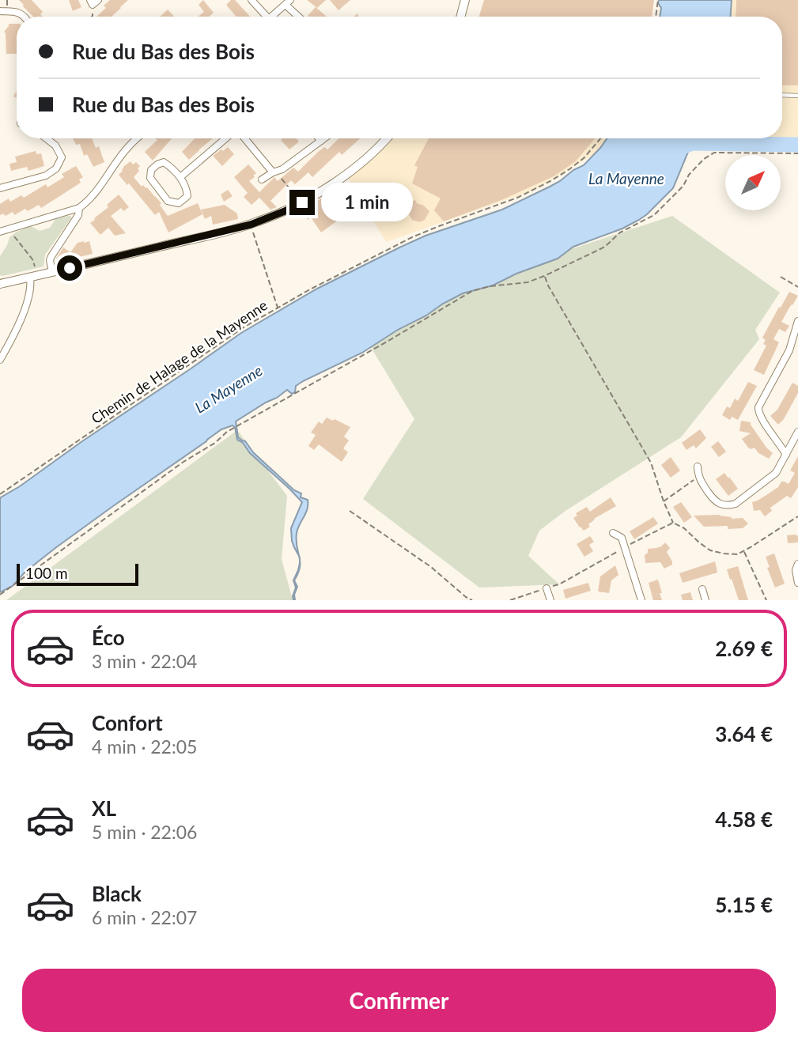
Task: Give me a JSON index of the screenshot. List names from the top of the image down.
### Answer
{
  "streets": {
    "path": ["Chemin de Halage de la Mayenne"]
  },
  "water": ["La Mayenne"],
  "scale_bar": "100 m",
  "north": "top right",
  "page": {
    "banner": ["Rue du Bas des Bois", "Rue du Bas des Bois"],
    "bubble": "1 min",
    "scale": "100 m",
    "list": [
      {
        "name": "Éco",
        "note": "3 min · 22:04",
        "value": "2.69 €"
      },
      {
        "name": "Confort",
        "note": "4 min · 22:05",
        "value": "3.64 €"
      },
      {
        "name": "XL",
        "note": "5 min · 22:06",
        "value": "4.58 €"
      },
      {
        "name": "Black",
        "note": "6 min · 22:07",
        "value": "5.15 €"
      }
    ],
    "buttons": "Confirmer"
  }
}
